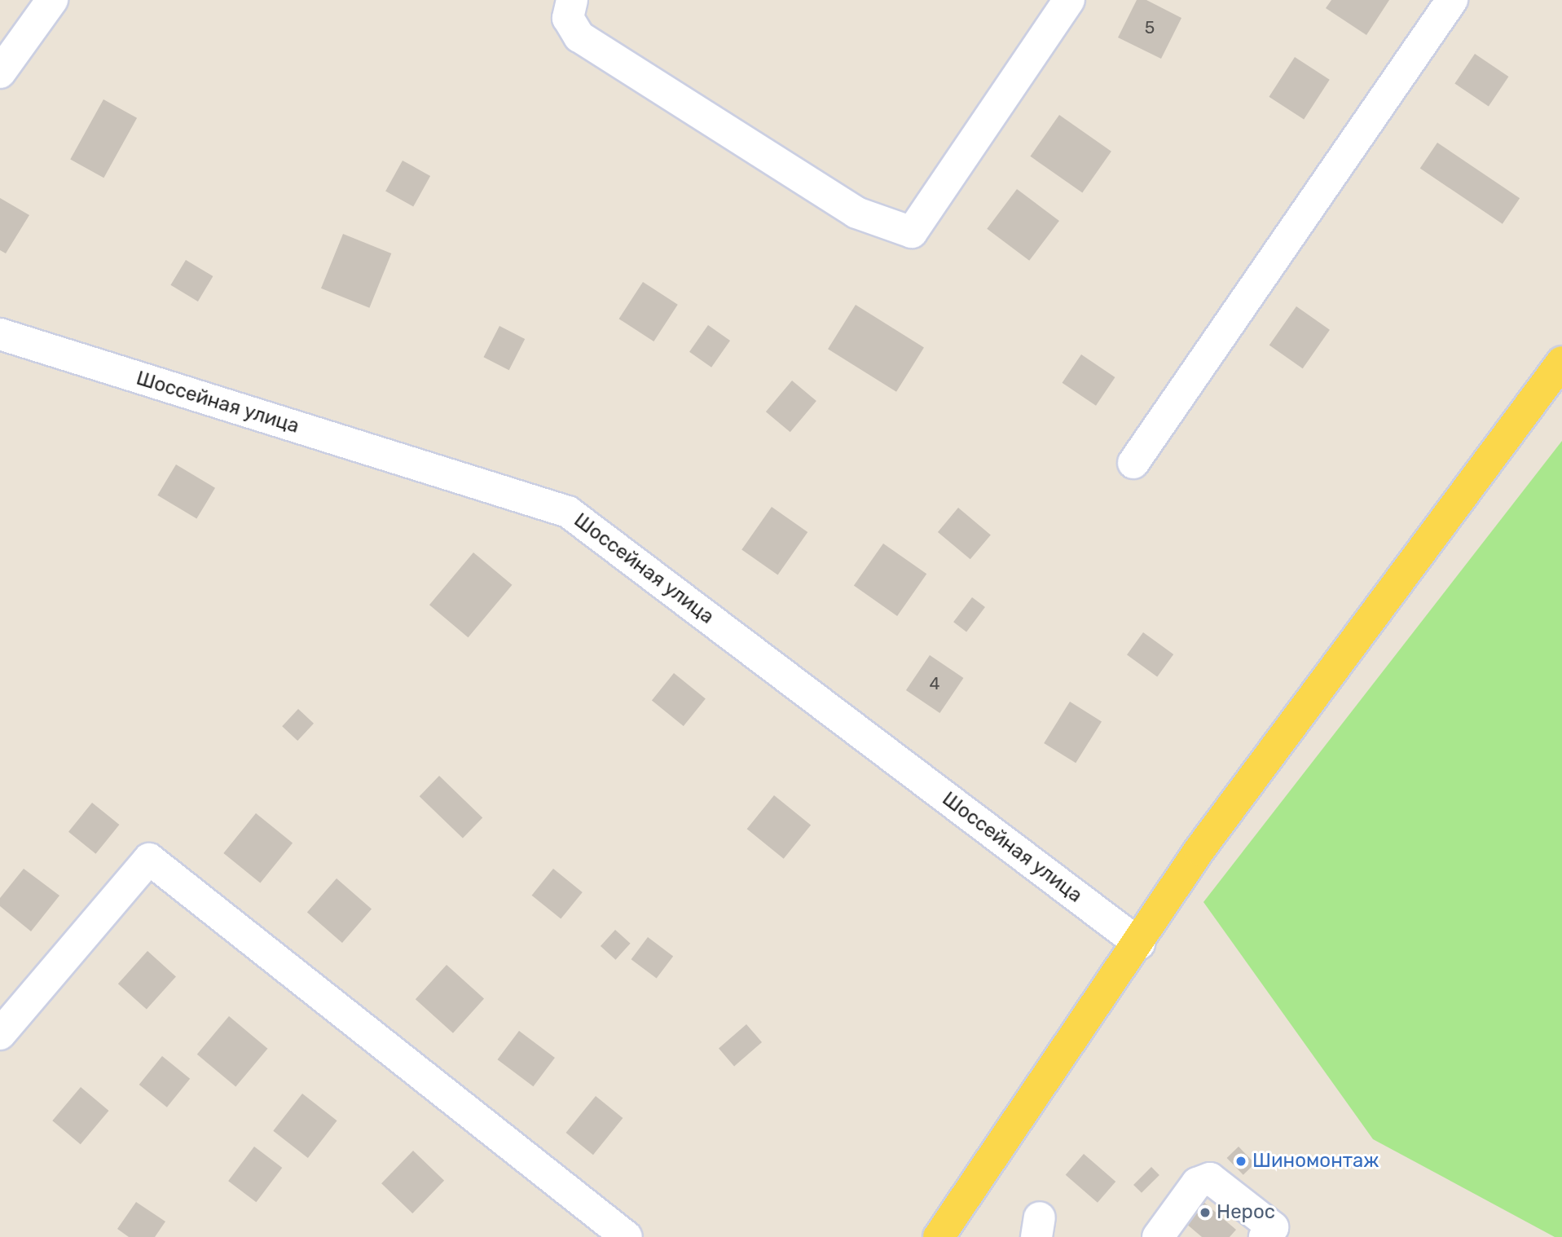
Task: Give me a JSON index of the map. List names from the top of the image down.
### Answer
{
  "streets": {
    "street": ["Шоссейная улица"]
  },
  "places": ["Шиномонтаж", "Нерос"],
  "house_numbers": ["5", "4"]
}
